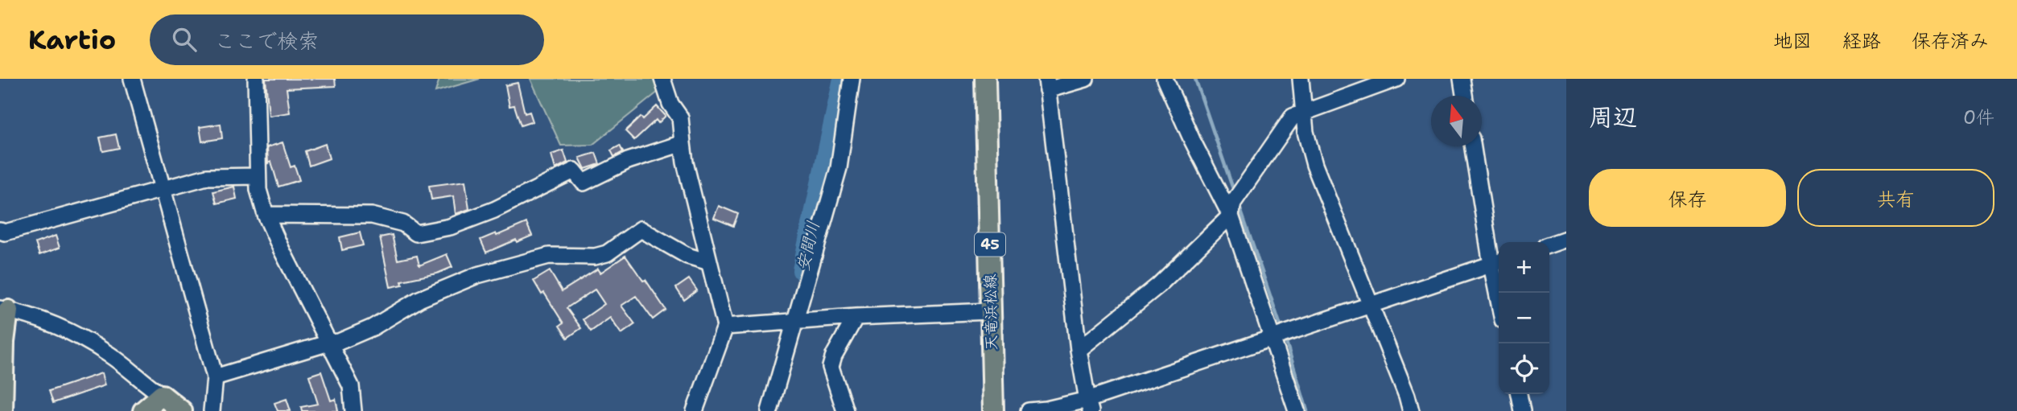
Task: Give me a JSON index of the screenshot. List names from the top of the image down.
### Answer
{
  "streets": {
    "main road": ["45", "天竜浜松線"]
  },
  "water": ["安間川"],
  "north": "top",
  "page": {
    "header": "Kartio",
    "search": "ここで検索",
    "nav": ["地図", "経路", "保存済み"],
    "heading": ["周辺", "0件"],
    "buttons": ["保存", "共有"],
    "map_buttons": ["+", "−"]
  }
}
